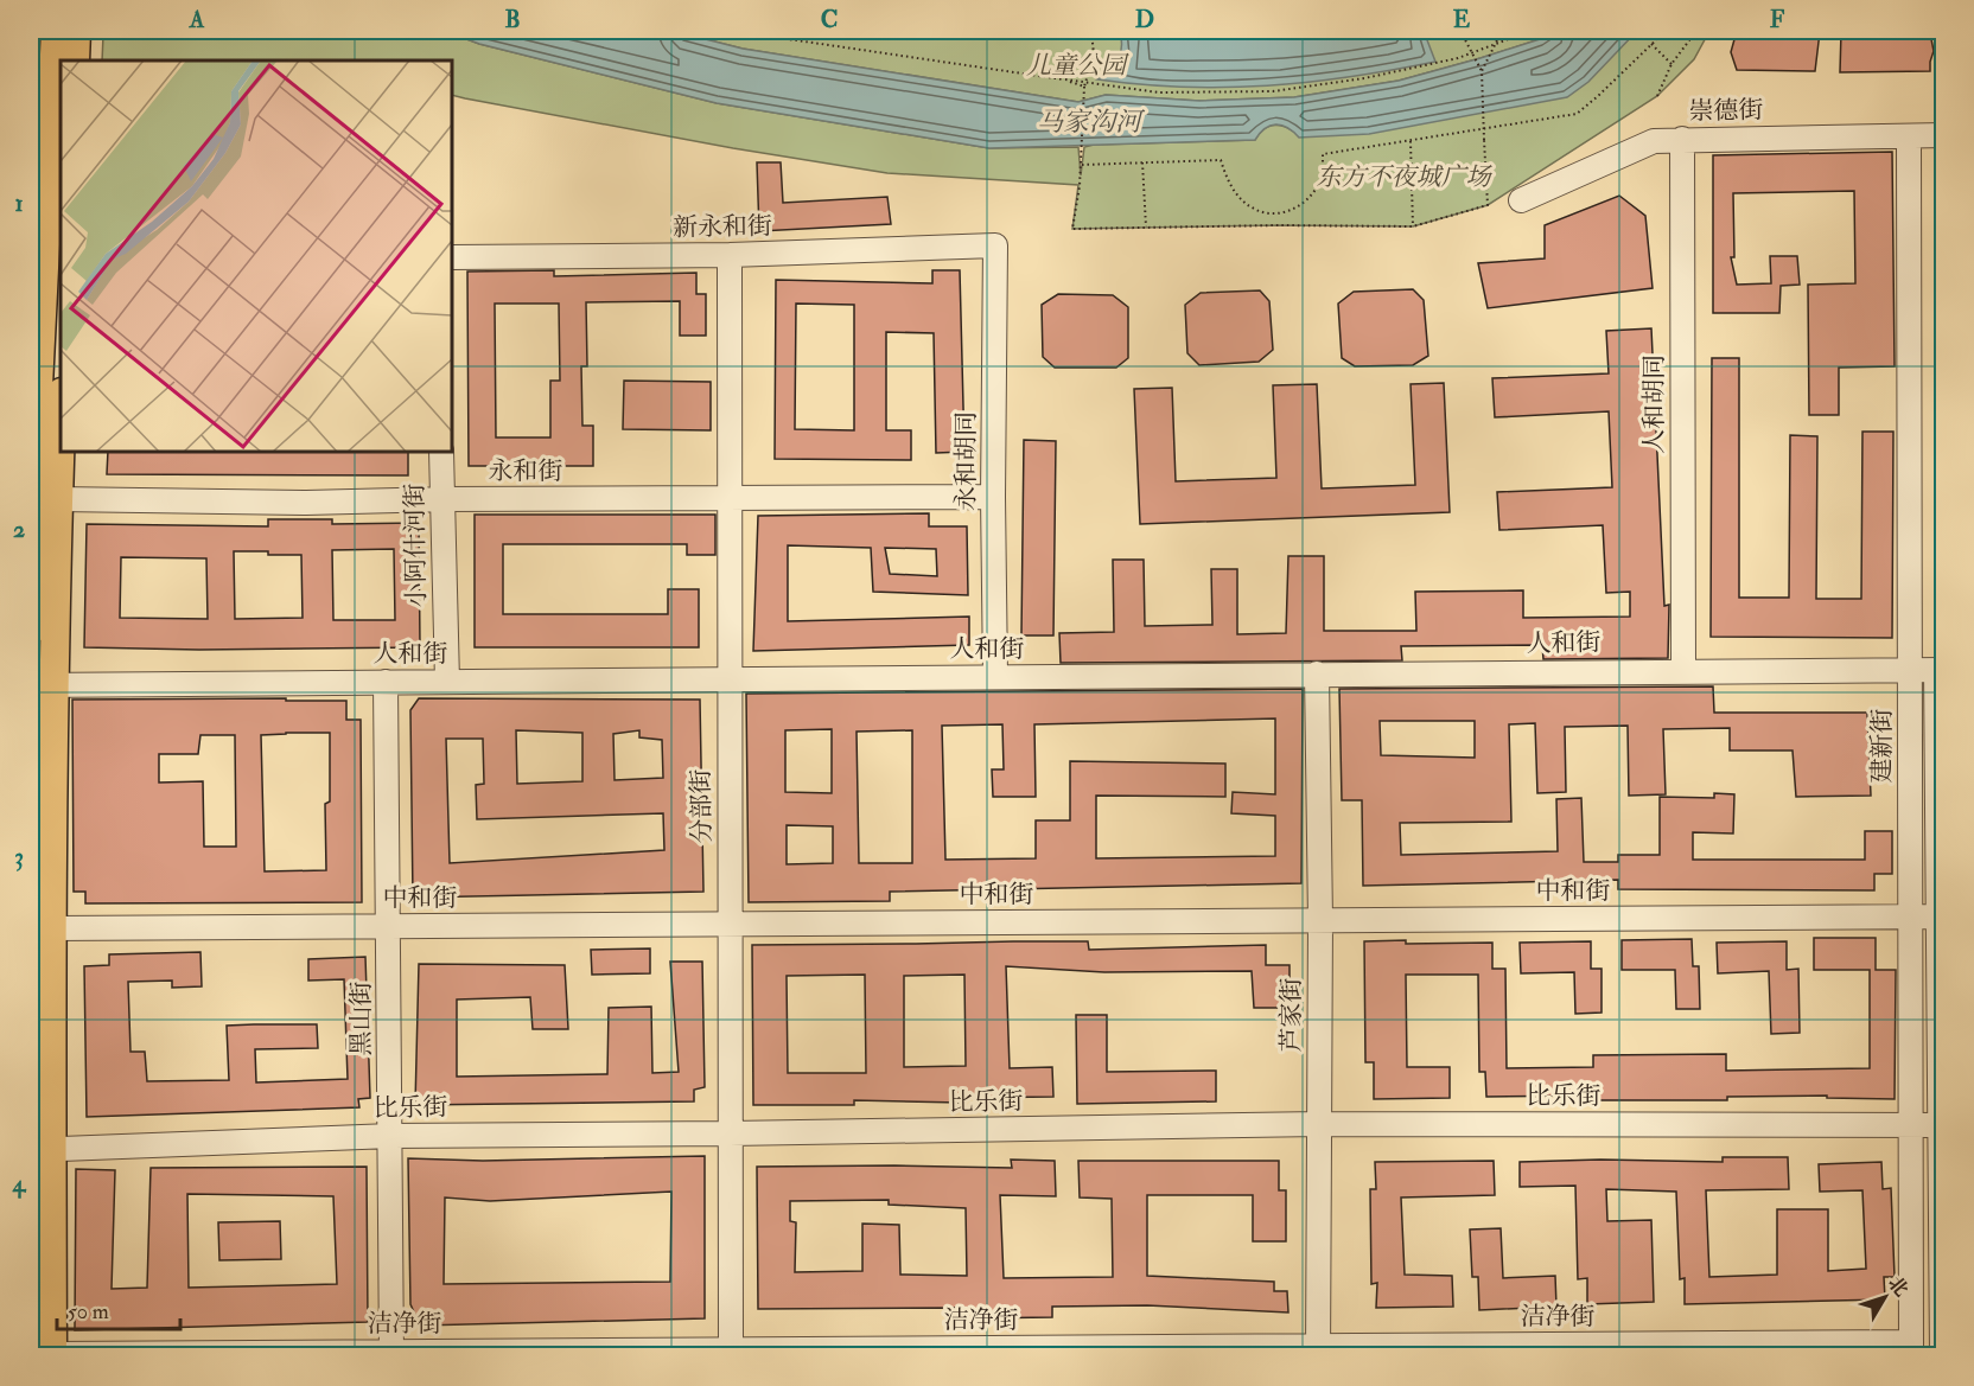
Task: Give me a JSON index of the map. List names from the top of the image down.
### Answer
{
  "streets": {
    "street": [
      "崇德街",
      "新永和街",
      "人和胡同",
      "永和胡同",
      "永和街",
      "小阿什河街",
      "人和街",
      "建新街",
      "分部街",
      "中和街",
      "芦家街",
      "黑山街",
      "比乐街",
      "洁净街"
    ]
  },
  "crossings": [
    ["崇德街", "人和胡同"],
    ["崇德街", "建新街"],
    ["新永和街", "永和胡同"],
    ["新永和街", "分部街"],
    ["人和胡同", "人和街"],
    ["永和胡同", "永和街"],
    ["永和胡同", "人和街"],
    ["永和街", "小阿什河街"],
    ["永和街", "分部街"],
    ["小阿什河街", "人和街"],
    ["人和街", "建新街"],
    ["人和街", "分部街"],
    ["人和街", "芦家街"],
    ["人和街", "黑山街"],
    ["建新街", "中和街"],
    ["建新街", "比乐街"],
    ["建新街", "洁净街"],
    ["分部街", "中和街"],
    ["分部街", "比乐街"],
    ["分部街", "洁净街"],
    ["中和街", "芦家街"],
    ["中和街", "黑山街"],
    ["芦家街", "比乐街"],
    ["芦家街", "洁净街"],
    ["黑山街", "比乐街"],
    ["黑山街", "洁净街"]
  ],
  "water": ["马家沟河"],
  "parks": ["儿童公园", "东方不夜城广场"],
  "scale_bar": "50 m",
  "north": "top right",
  "grid": {
    "columns": [
      "A",
      "B",
      "C",
      "D",
      "E",
      "F"
    ],
    "rows": [
      "1",
      "2",
      "3",
      "4"
    ]
  }
}
